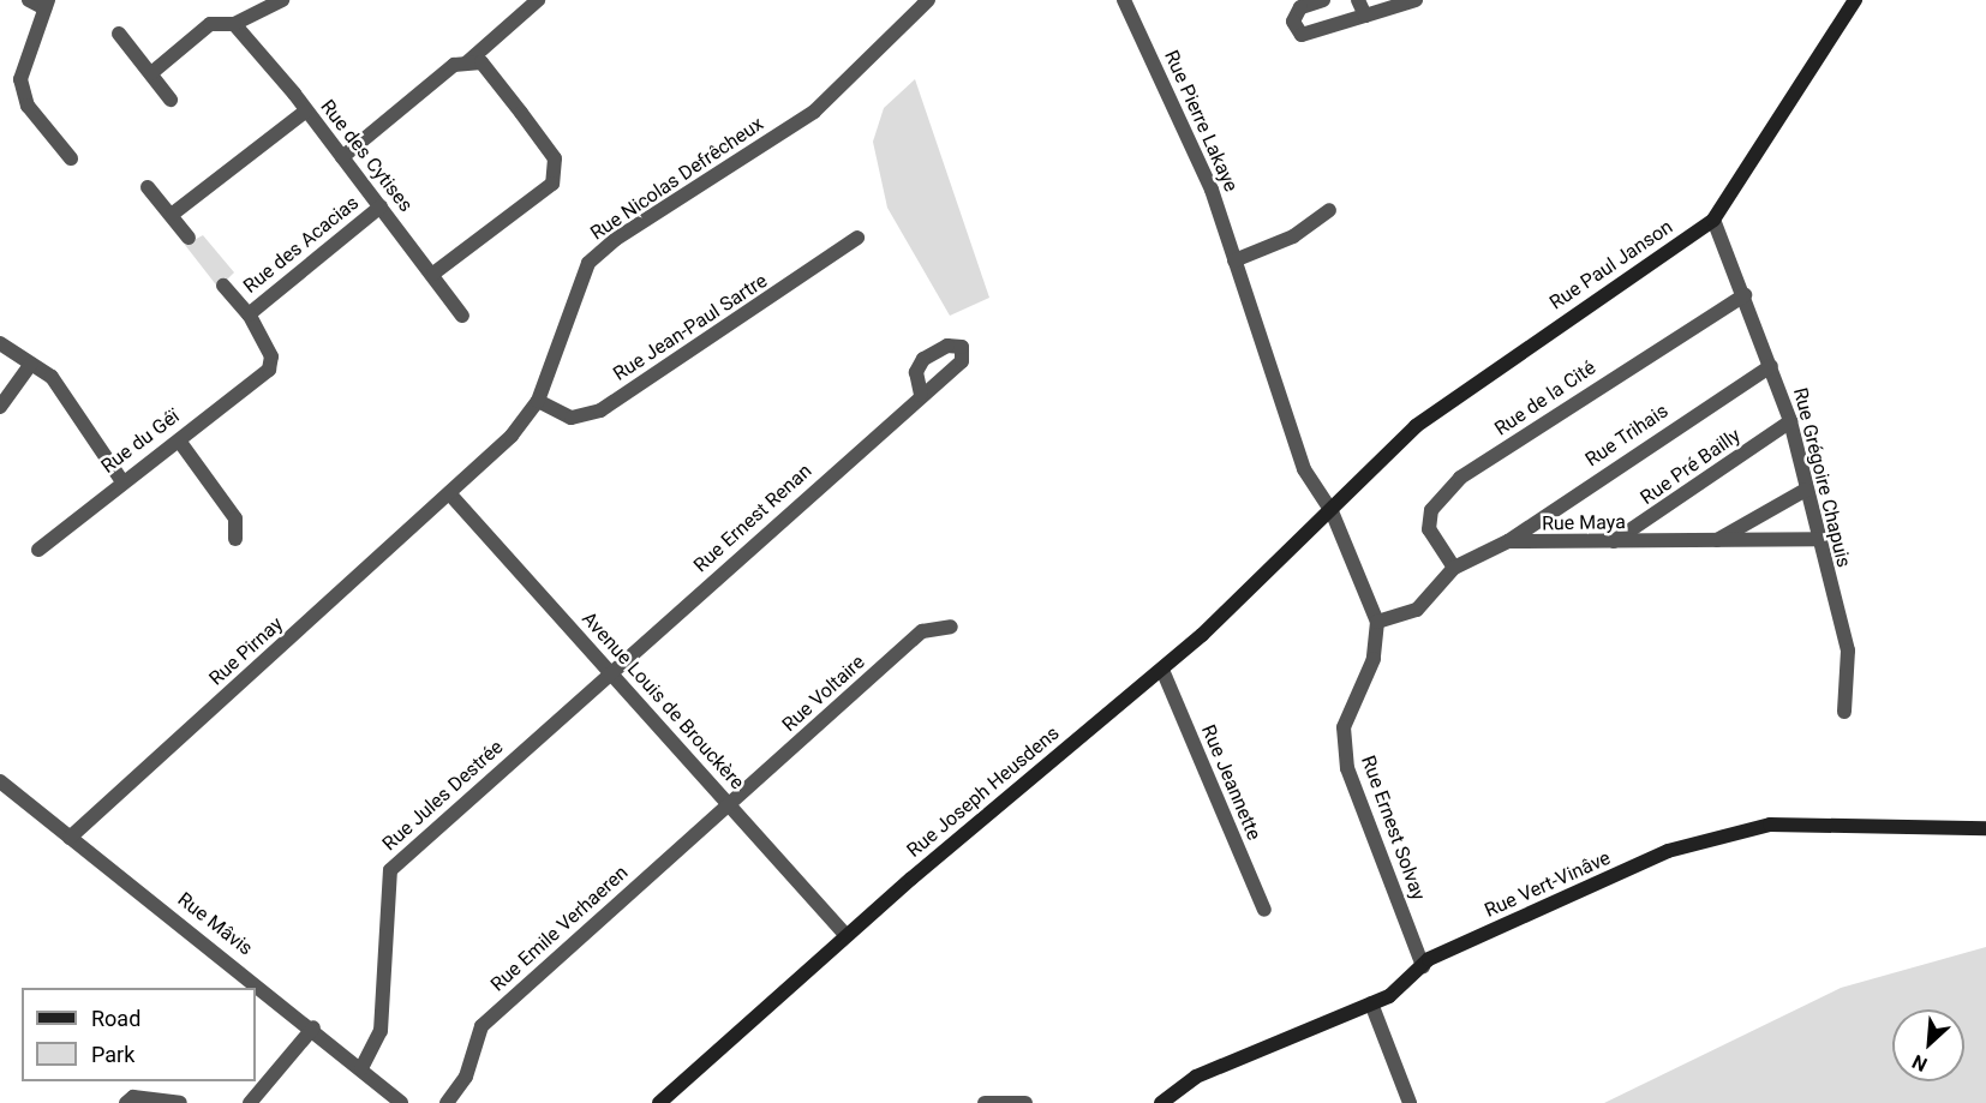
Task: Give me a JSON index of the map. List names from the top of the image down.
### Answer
{
  "streets": {
    "street": [
      "Rue Pierre Lakaye",
      "Rue des Cytises",
      "Rue Nicolas Defrêcheux",
      "Rue des Acacias",
      "Rue Paul Janson",
      "Rue Jean-Paul Sartre",
      "Rue de la Cité",
      "Rue Trihais",
      "Rue du Géï",
      "Rue Pré Bailly",
      "Rue Grégoire Chapuis",
      "Rue Ernest Renan",
      "Rue Maya",
      "Rue Pirnay",
      "Rue Voltaire",
      "Avenue Louis de Brouckère",
      "Rue Jeannette",
      "Rue Joseph Heusdens",
      "Rue Jules Destrée",
      "Rue Ernest Solvay",
      "Rue Vert-Vinâve",
      "Rue Mâvis",
      "Rue Emile Verhaeren"
    ]
  },
  "crossings": [
    ["Rue Pierre Lakaye", "Rue Paul Janson"],
    ["Rue Pierre Lakaye", "Rue Maya"],
    ["Rue Pierre Lakaye", "Rue Joseph Heusdens"],
    ["Rue Pierre Lakaye", "Rue Ernest Solvay"],
    ["Rue des Cytises", "Rue des Acacias"],
    ["Rue Nicolas Defrêcheux", "Rue Jean-Paul Sartre"],
    ["Rue Nicolas Defrêcheux", "Rue Pirnay"],
    ["Rue Nicolas Defrêcheux", "Avenue Louis de Brouckère"],
    ["Rue des Acacias", "Rue du Géï"],
    ["Rue Paul Janson", "Rue Grégoire Chapuis"],
    ["Rue Paul Janson", "Rue Joseph Heusdens"],
    ["Rue de la Cité", "Rue Grégoire Chapuis"],
    ["Rue de la Cité", "Rue Maya"],
    ["Rue Trihais", "Rue Grégoire Chapuis"],
    ["Rue Trihais", "Rue Maya"],
    ["Rue Pré Bailly", "Rue Grégoire Chapuis"],
    ["Rue Pré Bailly", "Rue Maya"],
    ["Rue Grégoire Chapuis", "Rue Maya"],
    ["Rue Ernest Renan", "Avenue Louis de Brouckère"],
    ["Rue Ernest Renan", "Rue Jules Destrée"],
    ["Rue Maya", "Rue Ernest Solvay"],
    ["Rue Pirnay", "Avenue Louis de Brouckère"],
    ["Rue Pirnay", "Rue Mâvis"],
    ["Rue Voltaire", "Avenue Louis de Brouckère"],
    ["Rue Voltaire", "Rue Emile Verhaeren"],
    ["Avenue Louis de Brouckère", "Rue Joseph Heusdens"],
    ["Avenue Louis de Brouckère", "Rue Jules Destrée"],
    ["Avenue Louis de Brouckère", "Rue Emile Verhaeren"],
    ["Rue Jeannette", "Rue Joseph Heusdens"],
    ["Rue Jules Destrée", "Rue Mâvis"],
    ["Rue Ernest Solvay", "Rue Vert-Vinâve"]
  ],
  "legend": ["Road", "Park"],
  "north": "bottom left"
}
